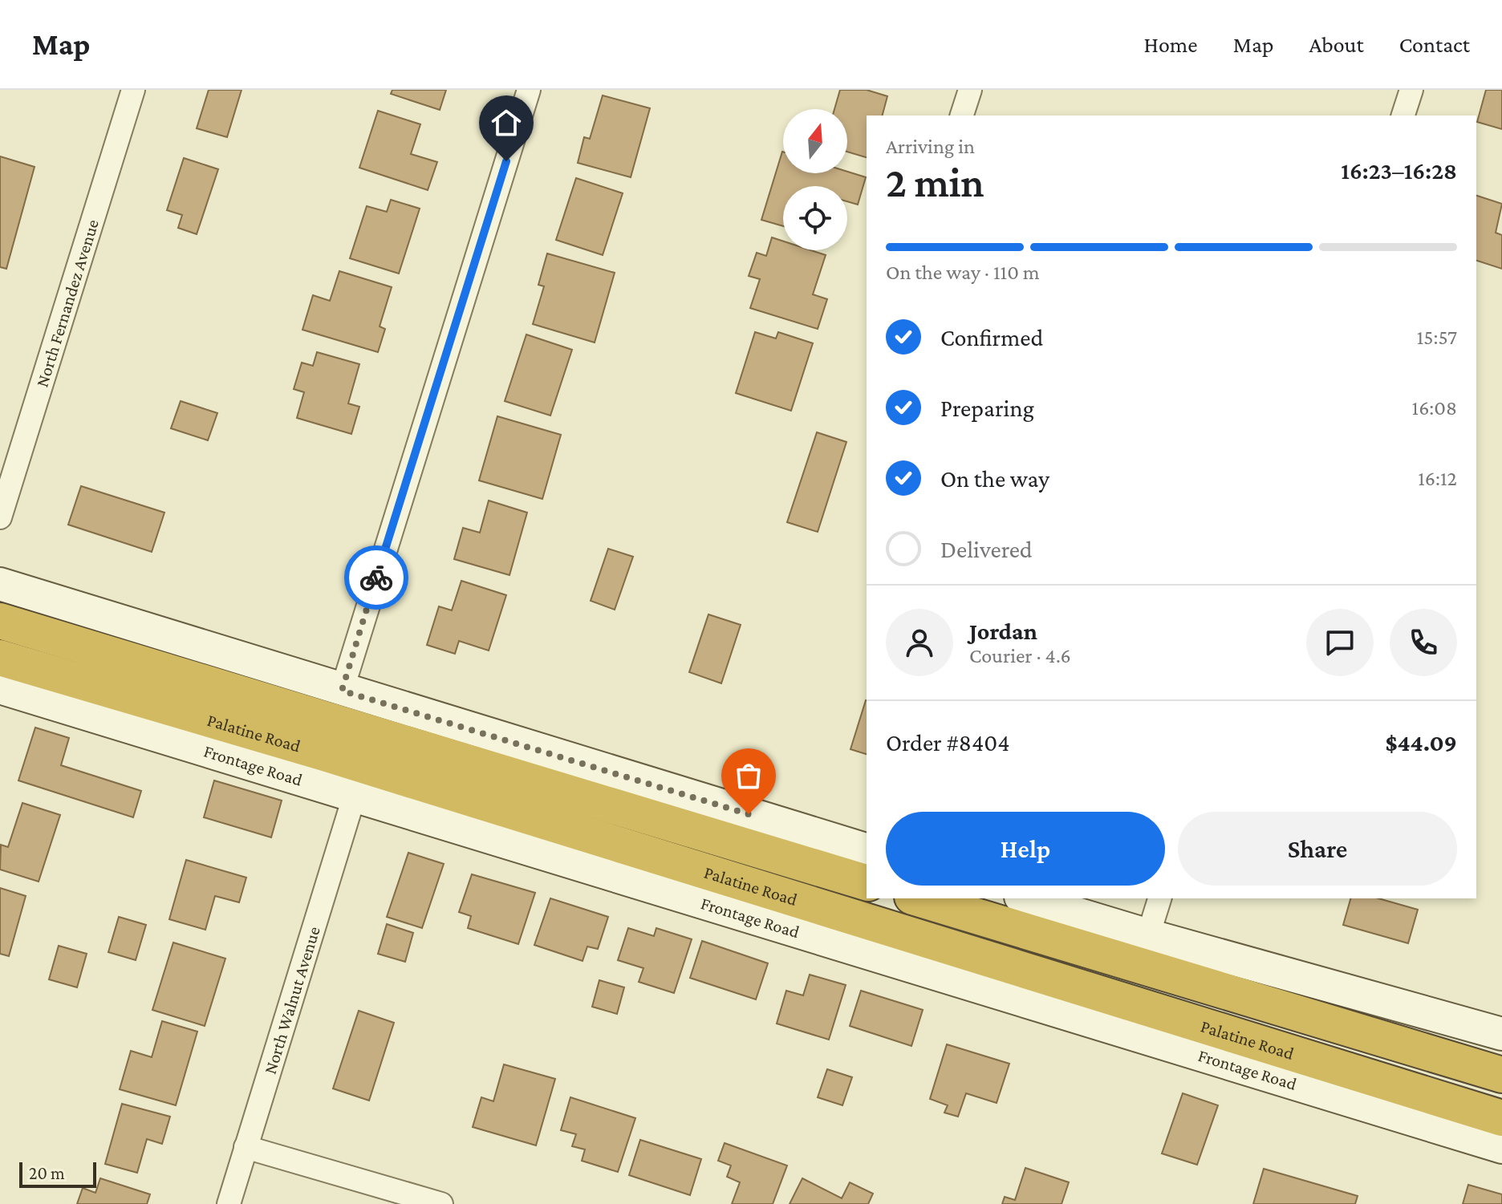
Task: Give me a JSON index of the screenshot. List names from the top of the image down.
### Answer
{
  "streets": {
    "highway": ["Palatine Road"],
    "street": ["North Fernandez Avenue", "Frontage Road", "North Walnut Avenue"]
  },
  "crossings": [
    ["Frontage Road", "North Walnut Avenue"]
  ],
  "scale_bar": "20 m",
  "north": "top",
  "page": {
    "header": "Map",
    "nav": [
      "Home",
      "Map",
      "About",
      "Contact"
    ],
    "heading": ["2 min", "Arriving in", "16:23–16:28"],
    "panel": [
      "Jordan",
      "Courier · 4.6",
      "Order #8404",
      "$44.09"
    ],
    "bar": "On the way · 110 m",
    "list": [
      ["Confirmed", "15:57"],
      ["Preparing", "16:08"],
      ["On the way", "16:12"],
      "Delivered"
    ],
    "buttons": ["Help", "Share"],
    "scale": "20 m"
  }
}
